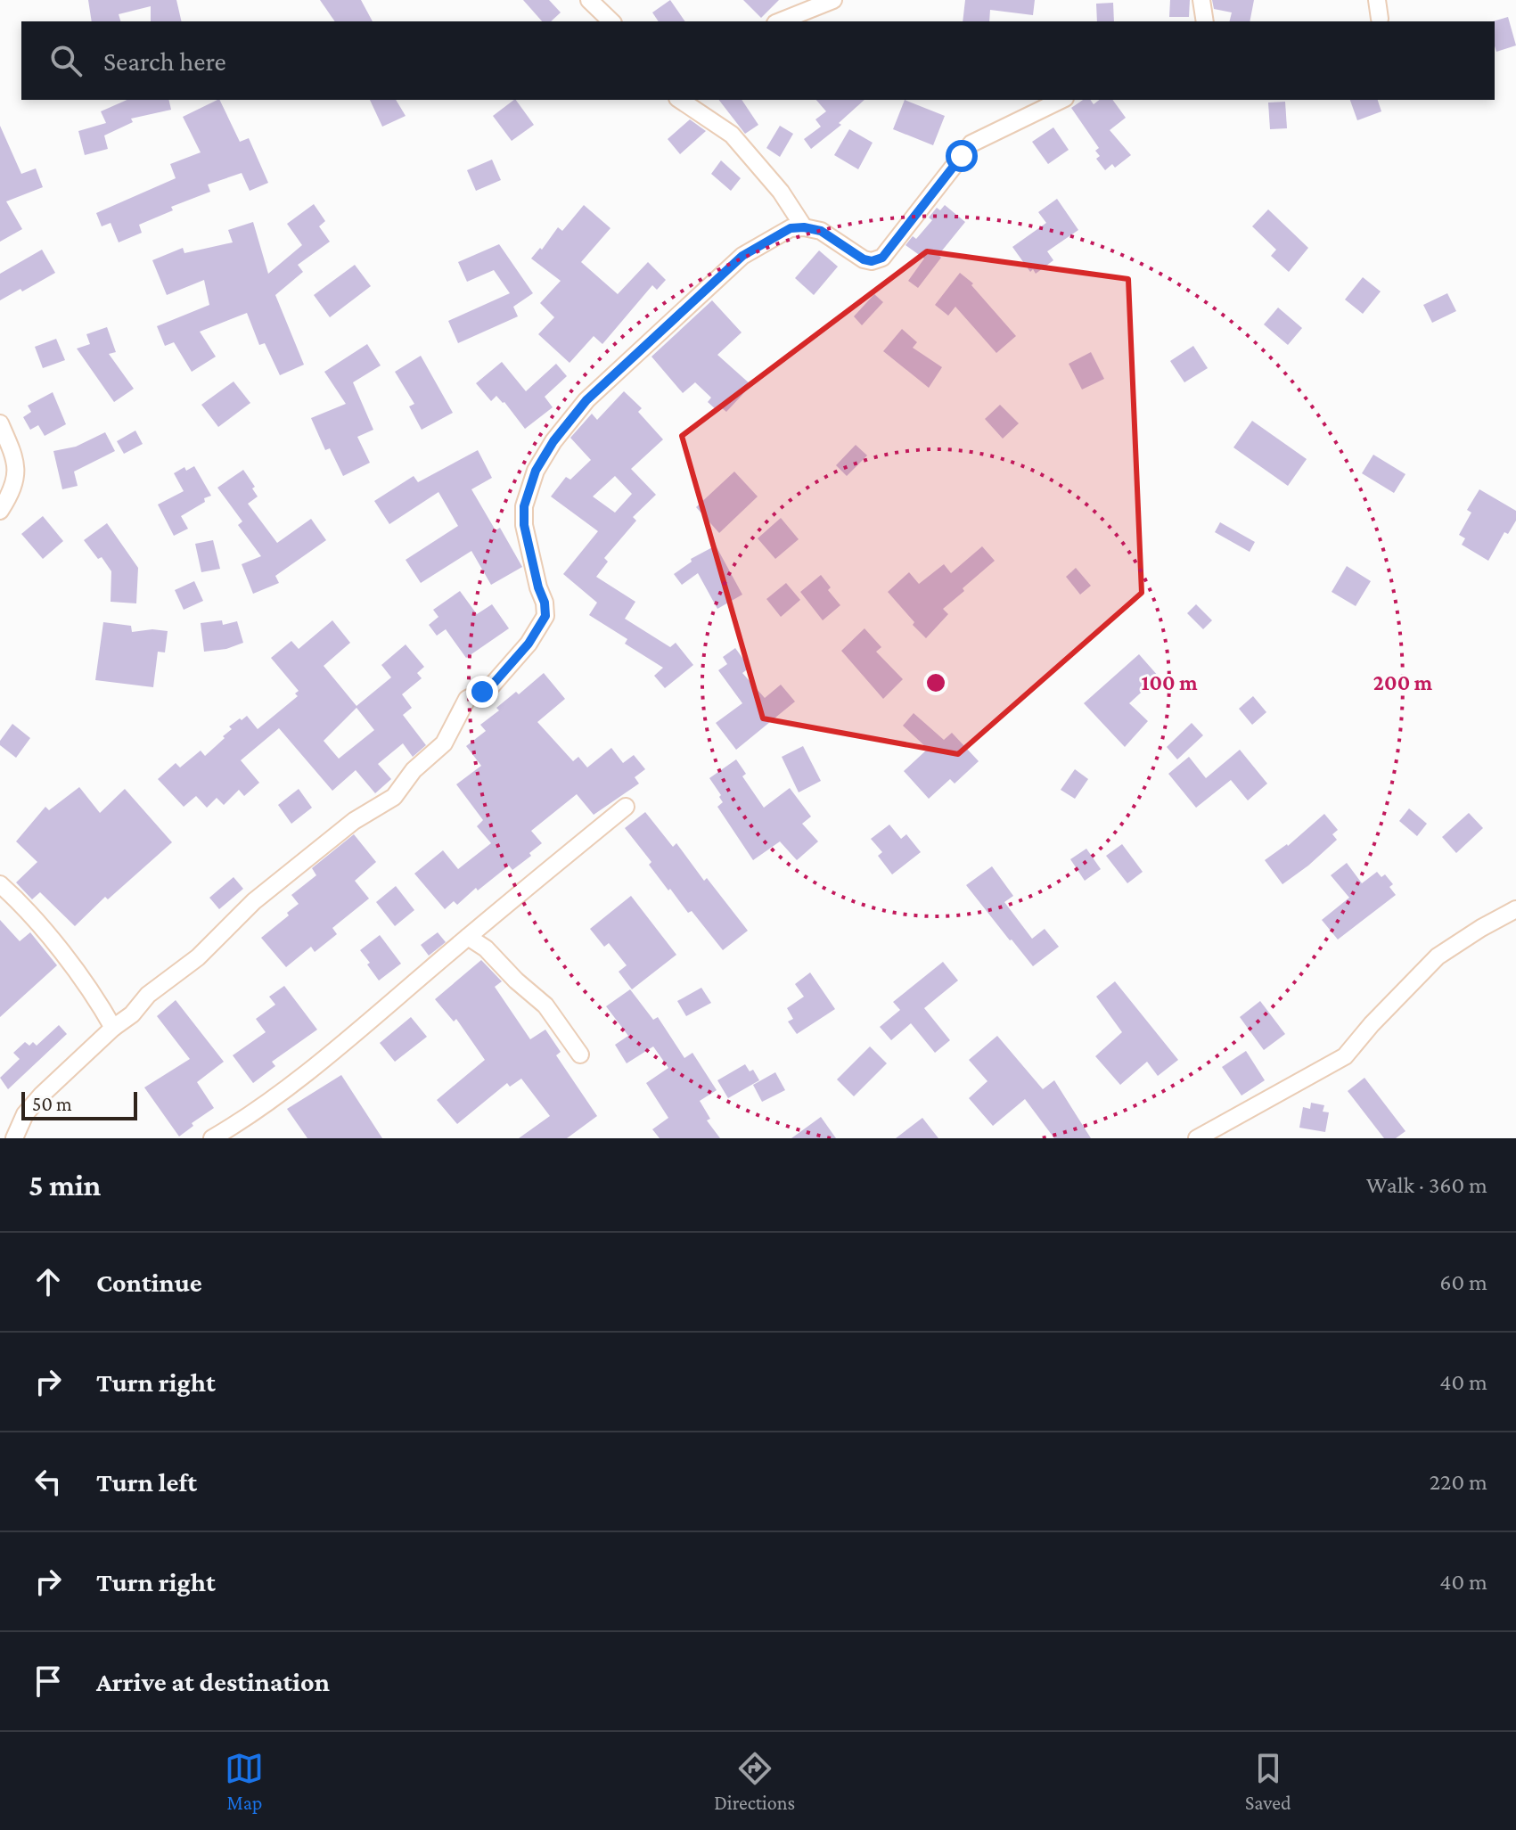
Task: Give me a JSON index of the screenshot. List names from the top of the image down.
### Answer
{
  "scale_bar": "50 m",
  "page": {
    "search": "Search here",
    "scale": "50 m",
    "heading": ["5 min", "Walk · 360 m"],
    "list": [
      ["Continue", "60 m"],
      ["Turn right", "40 m"],
      ["Turn left", "220 m"],
      ["Turn right", "40 m"],
      "Arrive at destination"
    ],
    "nav": ["Map", "Directions", "Saved"]
  },
  "rings": ["100 m", "200 m"]
}
